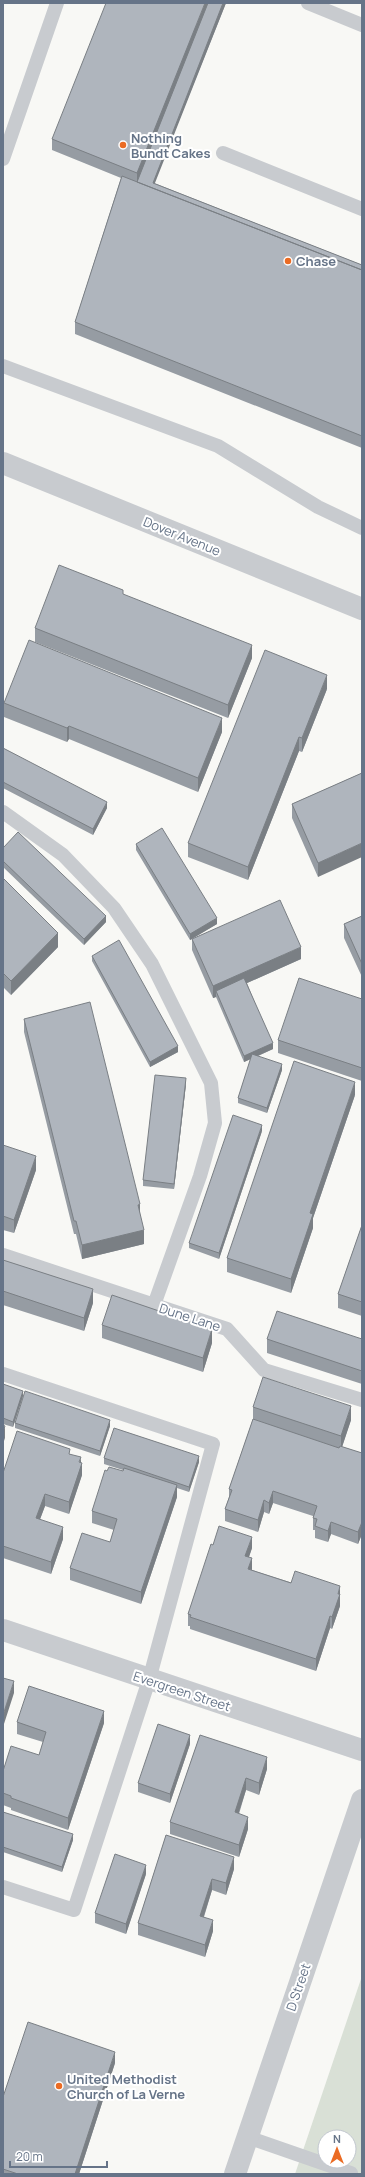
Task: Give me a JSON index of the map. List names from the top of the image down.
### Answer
{
  "streets": {
    "street": ["Dover Avenue", "Evergreen Street", "D Street"],
    "lane": ["Dune Lane"]
  },
  "places": ["Nothing Bundt Cakes", "Chase", "United Methodist Church of La Verne"],
  "scale_bar": "20 m",
  "north": "top"
}
